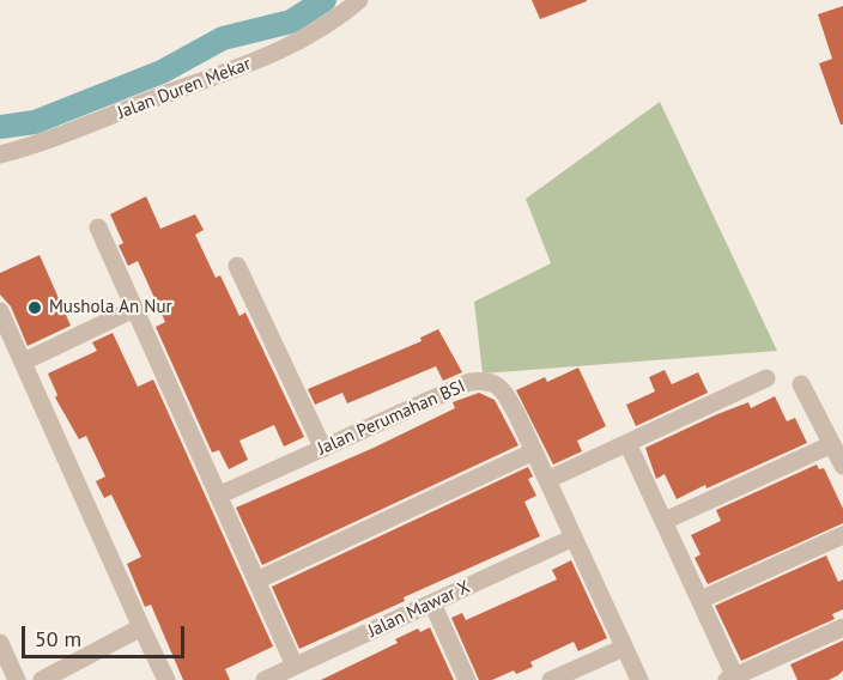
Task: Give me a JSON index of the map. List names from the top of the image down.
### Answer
{
  "streets": {
    "street": ["Jalan Duren Mekar", "Jalan Perumahan BSI", "Jalan Mawar X"]
  },
  "crossings": [
    ["Jalan Perumahan BSI", "Jalan Mawar X"]
  ],
  "places": ["Mushola An Nur"],
  "scale_bar": "50 m"
}
